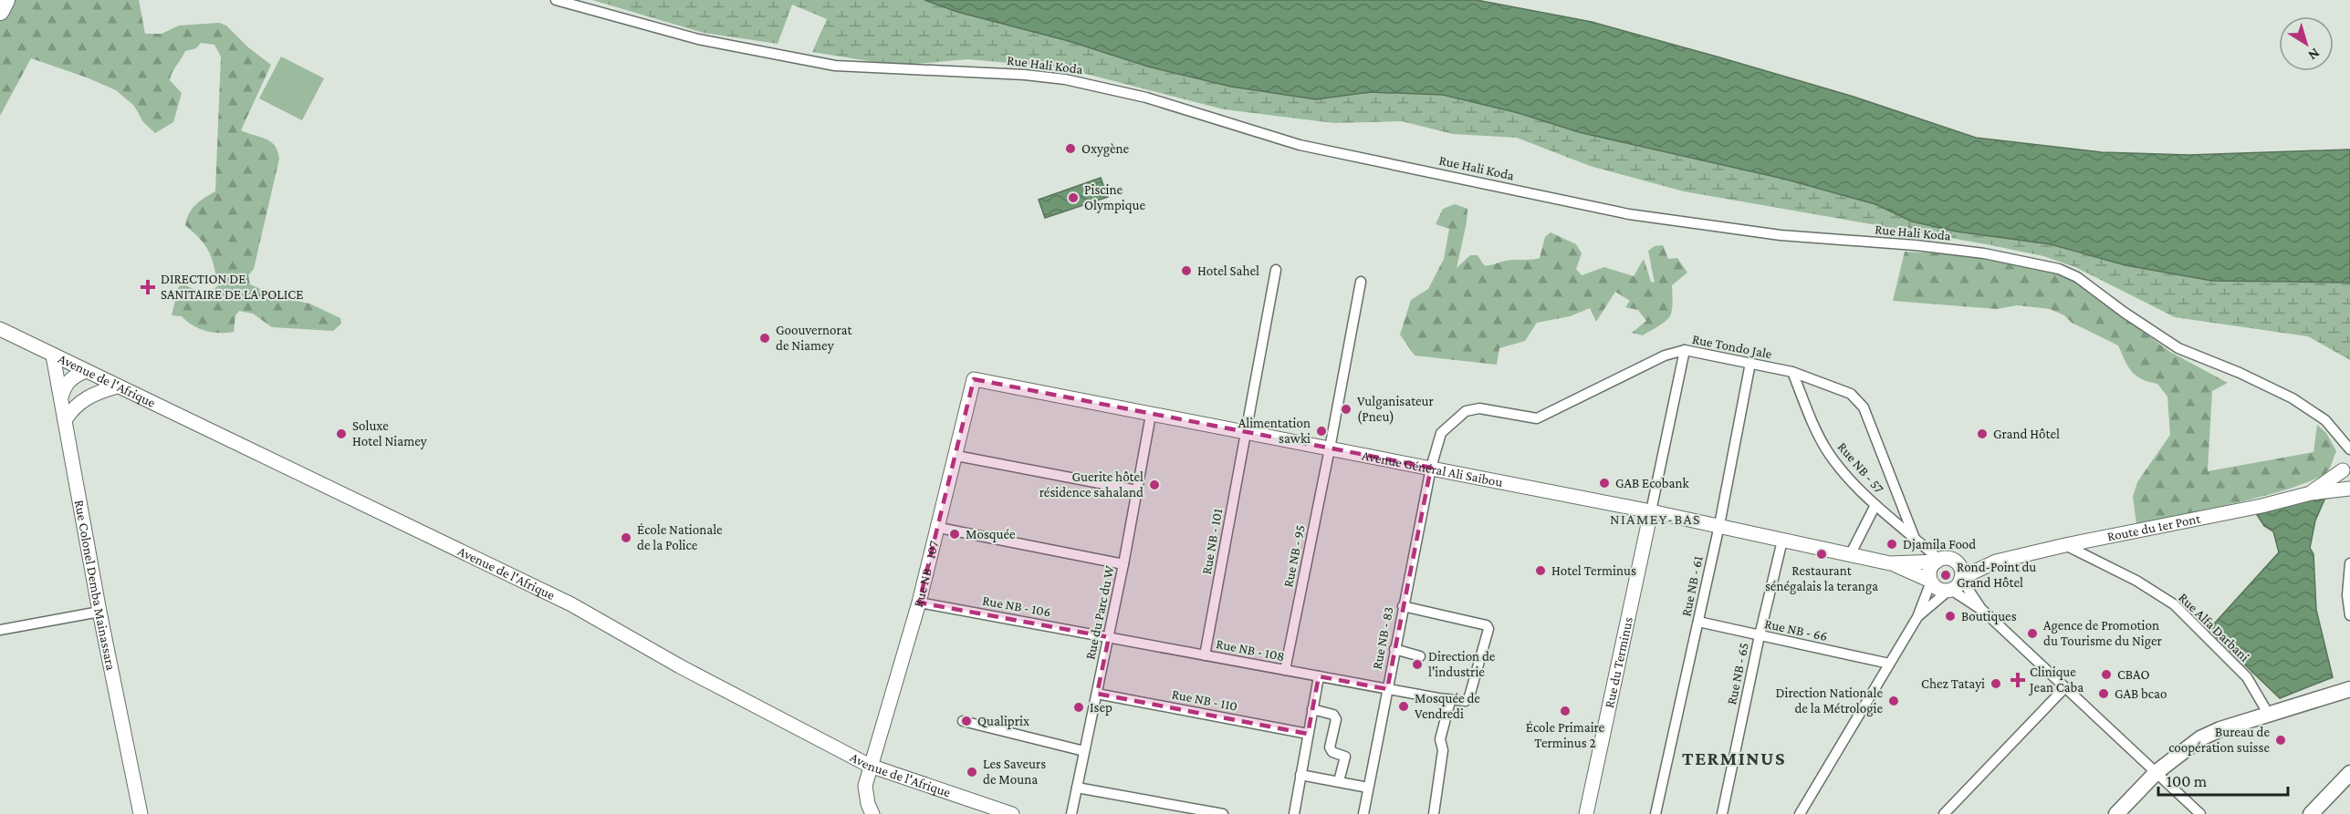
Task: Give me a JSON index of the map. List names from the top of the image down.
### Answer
{
  "streets": {
    "street": [
      "Rue Hali Koda",
      "Rue Tondo Jale",
      "Avenue de l'Afrique",
      "Avenue Général Ali Saibou",
      "Rue NB - 57",
      "Route du 1er Pont",
      "Rue NB - 101",
      "Rue NB - 95",
      "Rue NB - 107",
      "Rue Colonel Demba Mainassara",
      "Rue NB - 61",
      "Rue NB - 106",
      "Rue du Parc du W",
      "Rue Alfa Darbani",
      "Rue NB - 66",
      "Rue NB - 83",
      "Rue NB - 108",
      "Rue du Terminus",
      "Rue NB - 65",
      "Rue NB - 110"
    ]
  },
  "crossings": [
    ["Rue Tondo Jale", "Avenue Général Ali Saibou"],
    ["Rue Tondo Jale", "Rue NB - 57"],
    ["Rue Tondo Jale", "Route du 1er Pont"],
    ["Rue Tondo Jale", "Rue NB - 61"],
    ["Rue Tondo Jale", "Rue NB - 83"],
    ["Avenue de l'Afrique", "Rue NB - 107"],
    ["Avenue de l'Afrique", "Rue Colonel Demba Mainassara"],
    ["Avenue Général Ali Saibou", "Route du 1er Pont"],
    ["Avenue Général Ali Saibou", "Rue NB - 101"],
    ["Avenue Général Ali Saibou", "Rue NB - 95"],
    ["Avenue Général Ali Saibou", "Rue NB - 107"],
    ["Avenue Général Ali Saibou", "Rue NB - 61"],
    ["Avenue Général Ali Saibou", "Rue du Parc du W"],
    ["Avenue Général Ali Saibou", "Rue NB - 83"],
    ["Avenue Général Ali Saibou", "Rue du Terminus"],
    ["Avenue Général Ali Saibou", "Rue NB - 65"],
    ["Route du 1er Pont", "Rue Alfa Darbani"],
    ["Rue NB - 101", "Rue NB - 108"],
    ["Rue NB - 95", "Rue NB - 108"],
    ["Rue NB - 107", "Rue NB - 106"],
    ["Rue NB - 61", "Rue NB - 66"],
    ["Rue NB - 106", "Rue du Parc du W"],
    ["Rue NB - 106", "Rue NB - 108"],
    ["Rue du Parc du W", "Rue NB - 108"],
    ["Rue du Parc du W", "Rue NB - 110"],
    ["Rue NB - 66", "Rue NB - 65"],
    ["Rue NB - 83", "Rue NB - 108"]
  ],
  "districts": ["NIAMEY-BAS", "TERMINUS"],
  "places": {
    "other": [
      "Oxygène",
      "Piscine Olympique",
      "Hotel Sahel",
      "Goouvernorat de Niamey",
      "Vulganisateur (Pneu)",
      "Alimentation sawki",
      "Soluxe Hotel Niamey",
      "Grand Hôtel",
      "GAB Ecobank",
      "Guerite hôtel résidence sahaland",
      "Mosquée",
      "École Nationale de la Police",
      "Djamila Food",
      "Restaurant sénégalais la teranga",
      "Hotel Terminus",
      "Rond-Point du Grand Hôtel",
      "Boutiques",
      "Agence de Promotion du Tourisme du Niger",
      "Direction de l'industrie",
      "CBAO",
      "Chez Tatayi",
      "GAB bcao",
      "Direction Nationale de la Métrologie",
      "Mosquée de Vendredi",
      "Isep",
      "École Primaire Terminus 2",
      "Qualiprix",
      "Bureau de coopération suisse",
      "Les Saveurs de Mouna"
    ],
    "health": ["DIRECTION DE SANITAIRE DE LA POLICE", "Clinique Jean Caba"]
  },
  "scale_bar": "100 m",
  "north": "bottom right"
}
